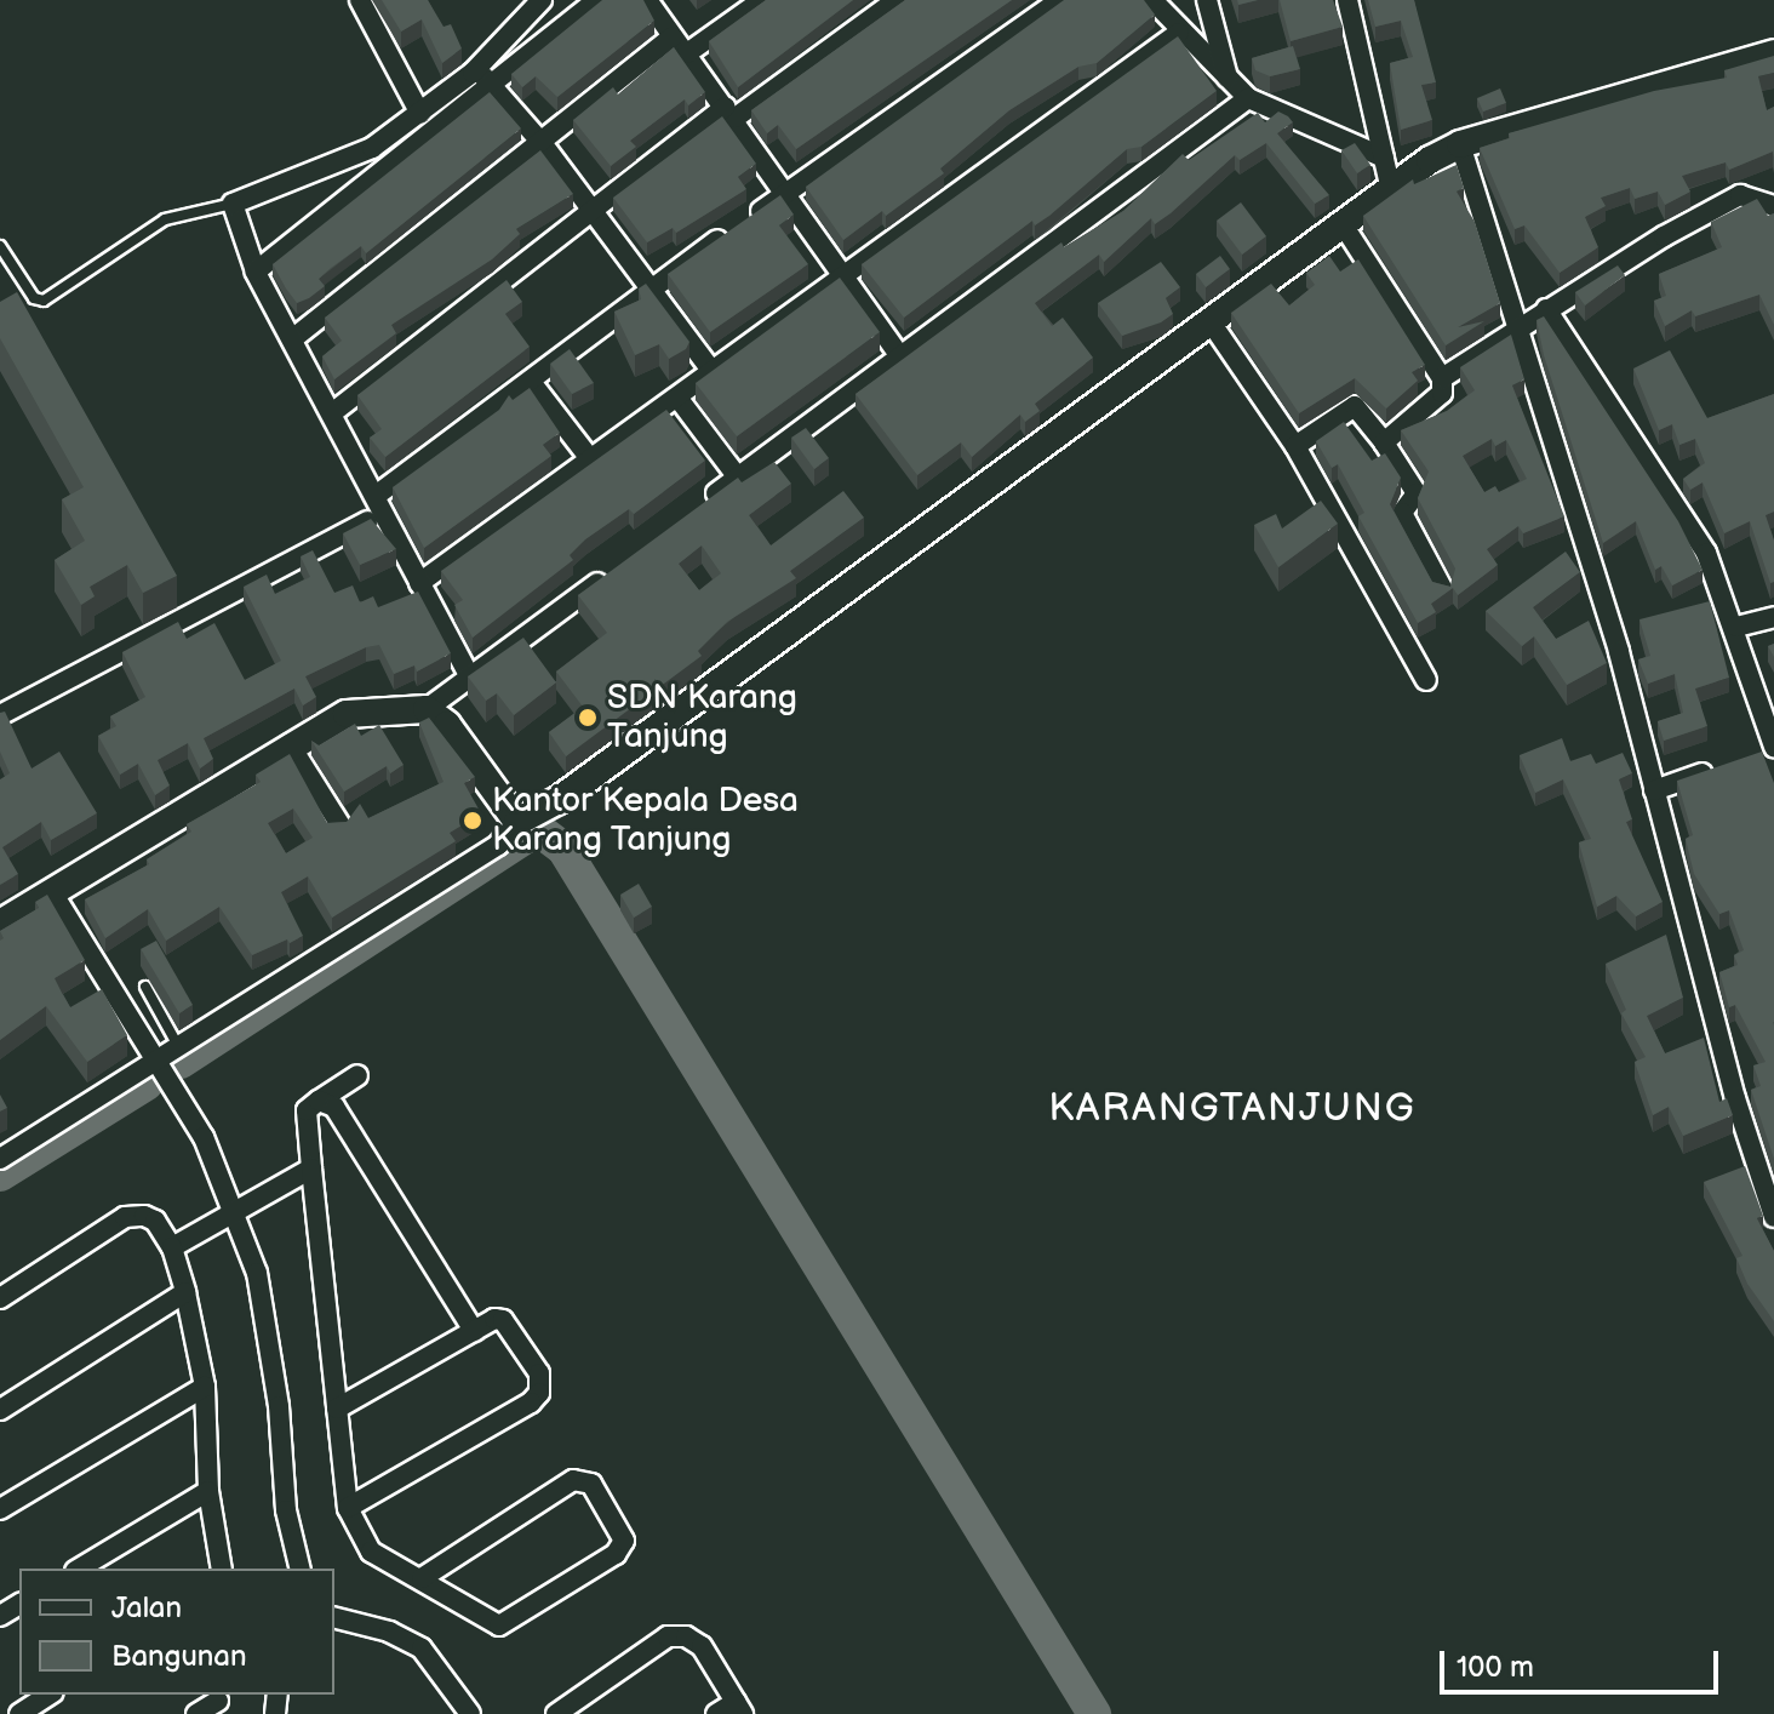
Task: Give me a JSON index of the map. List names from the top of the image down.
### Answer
{
  "districts": ["KARANGTANJUNG"],
  "places": ["SDN Karang Tanjung", "Kantor Kepala Desa Karang Tanjung"],
  "legend": ["Jalan", "Bangunan"],
  "scale_bar": "100 m"
}
